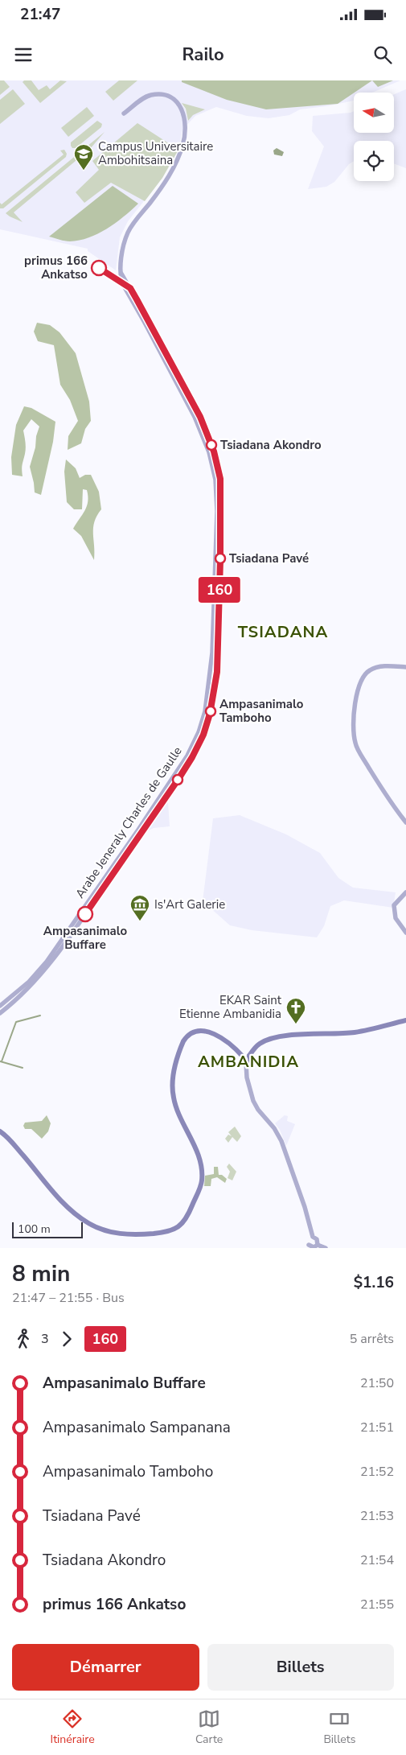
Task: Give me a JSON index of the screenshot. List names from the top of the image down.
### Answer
{
  "streets": {
    "street": ["Arabe Jeneraly Charles de Gaulle"]
  },
  "districts": ["TSIADANA", "AMBANIDIA"],
  "places": {
    "school or university": ["Campus Universitaire Ambohitsaina"],
    "other": [
      "primus 166 Ankatso",
      "Tsiadana Akondro",
      "Tsiadana Pavé",
      "Ampasanimalo Tamboho",
      "Ampasanimalo Buffare"
    ],
    "museum": ["Is'Art Galerie"],
    "church": ["EKAR Saint Etienne Ambanidia"]
  },
  "lines": ["bus line 160"],
  "scale_bar": "100 m",
  "north": "left",
  "page": {
    "status": "21:47",
    "header": "Railo",
    "on_map": "160",
    "scale": "100 m",
    "heading": ["8 min", "21:47 – 21:55 · Bus", "$1.16"],
    "legs": ["3", "160", "5 arrêts"],
    "list": [
      {
        "name": "Ampasanimalo Buffare",
        "value": "21:50"
      },
      {
        "name": "Ampasanimalo Sampanana",
        "value": "21:51"
      },
      {
        "name": "Ampasanimalo Tamboho",
        "value": "21:52"
      },
      {
        "name": "Tsiadana Pavé",
        "value": "21:53"
      },
      {
        "name": "Tsiadana Akondro",
        "value": "21:54"
      },
      {
        "name": "primus 166 Ankatso",
        "value": "21:55"
      }
    ],
    "buttons": ["Démarrer", "Billets"],
    "tabs": ["Itinéraire", "Carte", "Billets"]
  }
}
